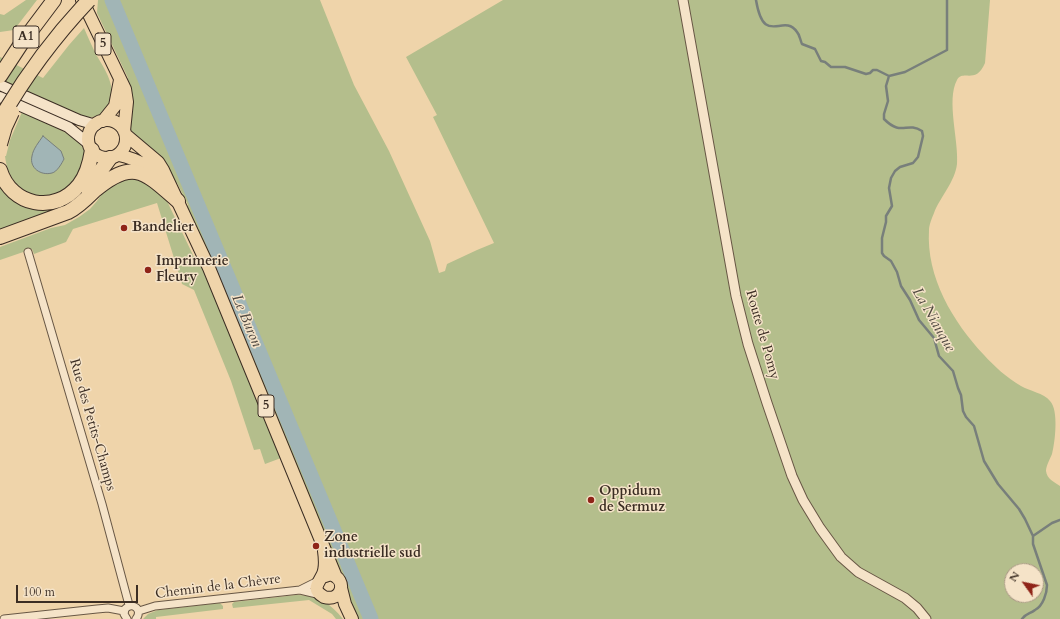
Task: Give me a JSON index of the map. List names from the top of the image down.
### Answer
{
  "streets": {
    "highway": ["A1"],
    "main road": ["5"],
    "street": ["Route de Pomy", "Rue des Petits-Champs", "Chemin de la Chèvre"]
  },
  "crossings": [
    ["5", "Chemin de la Chèvre"]
  ],
  "water": ["La Niauque", "Le Buron"],
  "places": [
    "Bandelier",
    "Imprimerie Fleury",
    "Oppidum de Sermuz",
    "Zone industrielle sud"
  ],
  "scale_bar": "100 m",
  "north": "top left"
}
